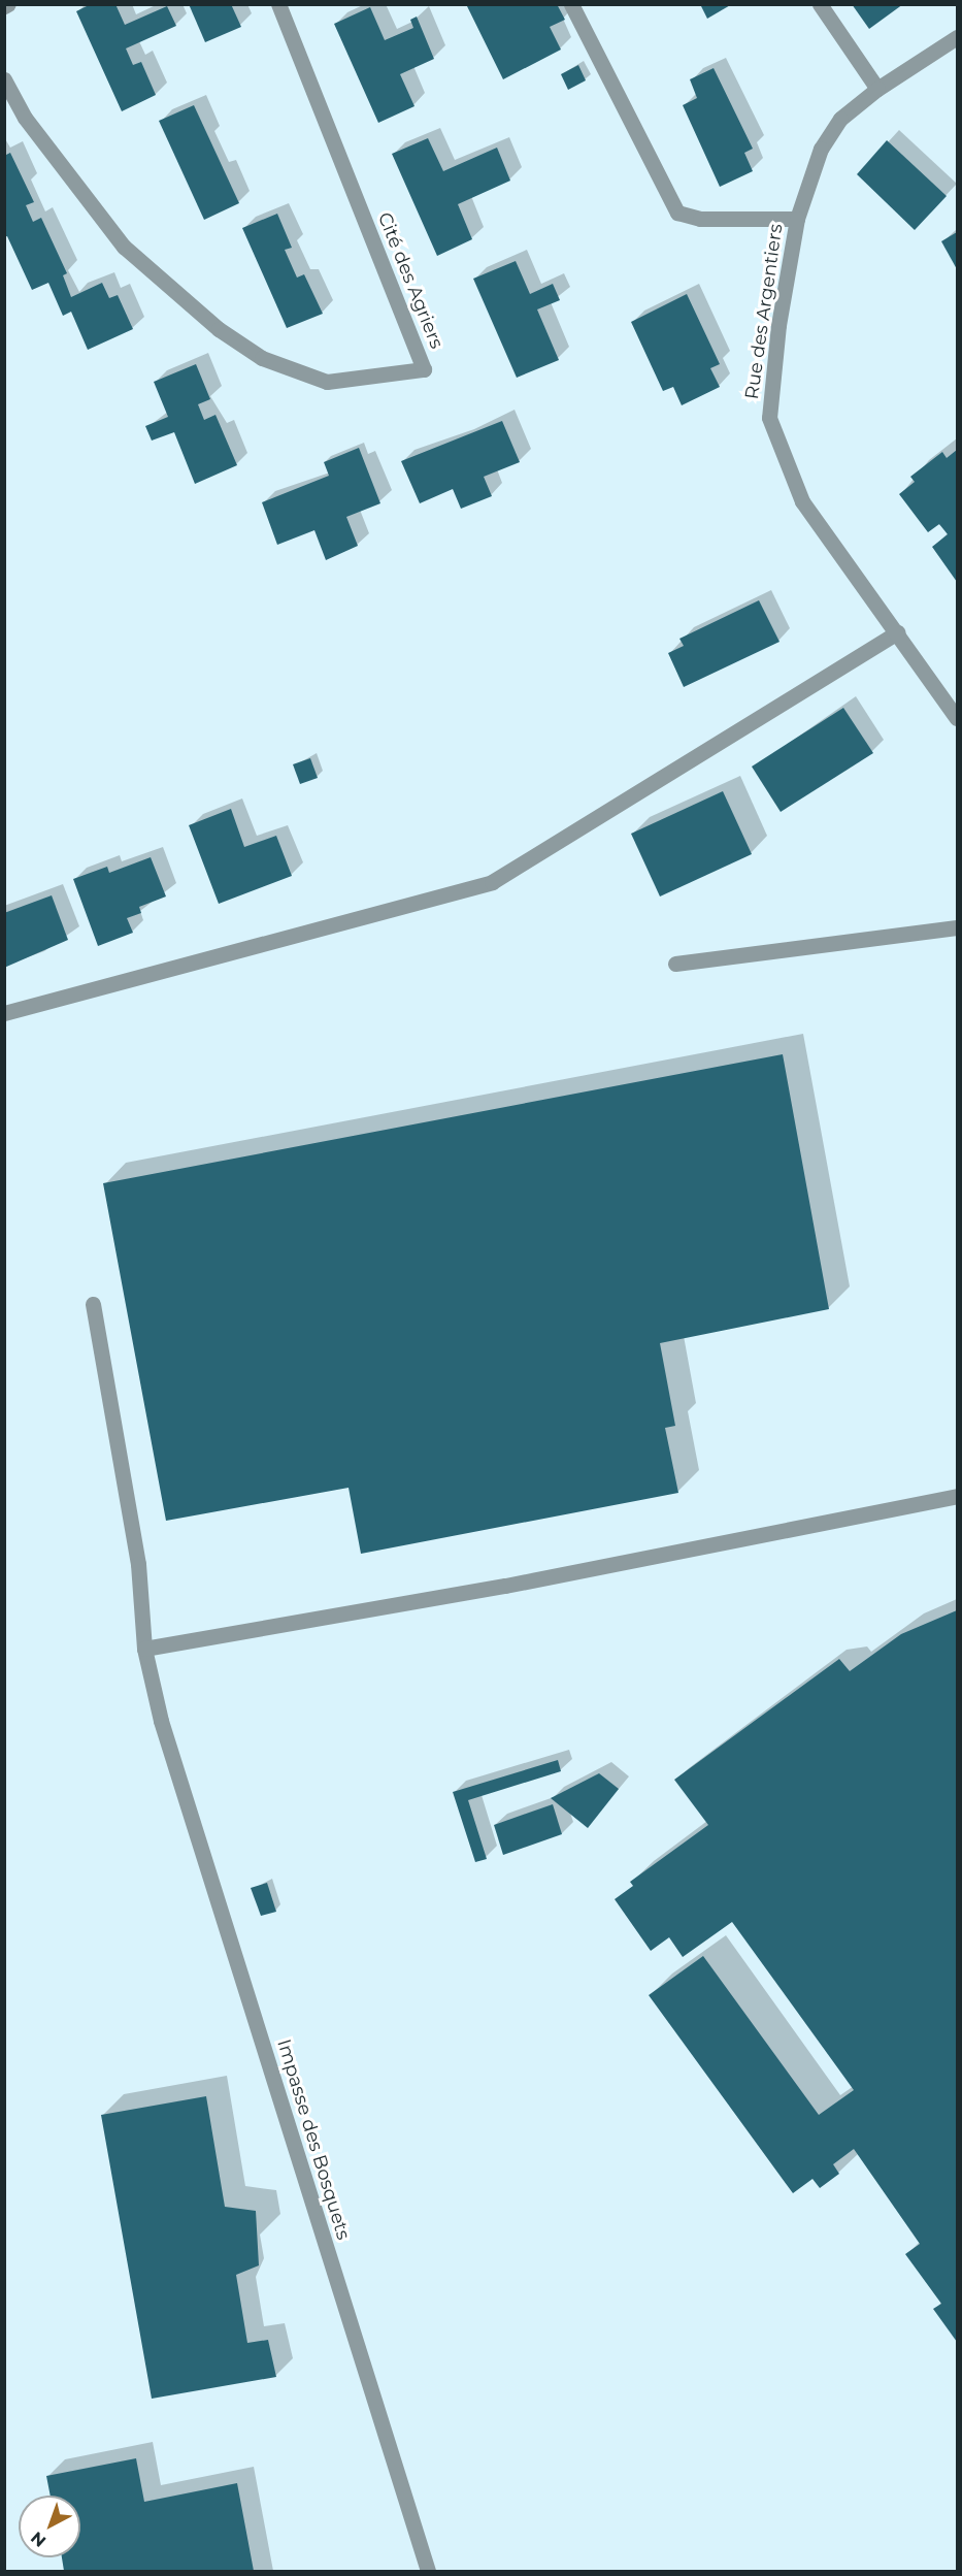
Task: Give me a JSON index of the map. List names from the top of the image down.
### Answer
{
  "streets": {
    "street": ["Cité des Agriers", "Rue des Argentiers", "Impasse des Bosquets"]
  },
  "north": "bottom left"
}
